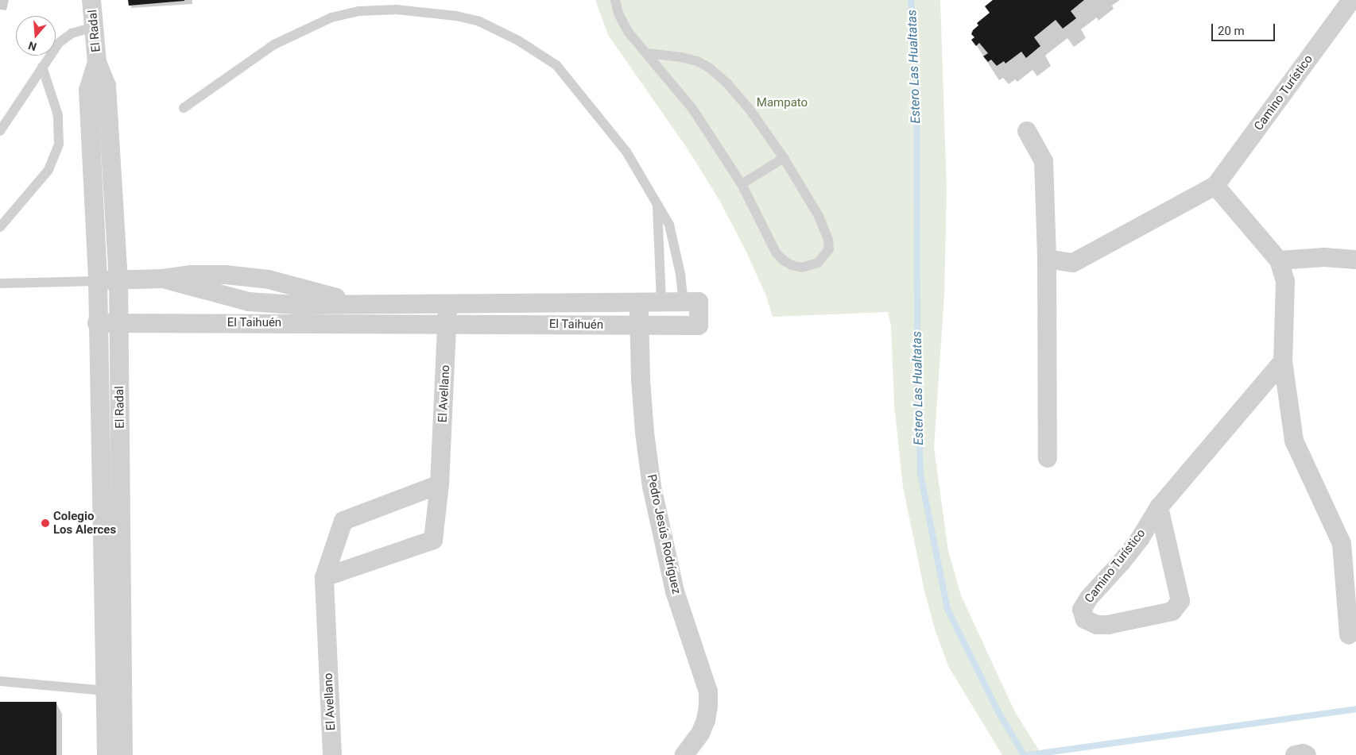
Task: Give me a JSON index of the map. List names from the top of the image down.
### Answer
{
  "streets": {
    "street": [
      "El Radal",
      "Camino Turístico",
      "El Taihuén",
      "El Avellano",
      "Pedro Jesús Rodríguez"
    ]
  },
  "crossings": [
    ["El Radal", "El Taihuén"],
    ["El Taihuén", "El Avellano"],
    ["El Taihuén", "Pedro Jesús Rodríguez"]
  ],
  "water": ["Estero Las Hualtatas"],
  "parks": ["Mampato"],
  "places": ["Colegio Los Alerces"],
  "scale_bar": "20 m",
  "north": "bottom"
}
